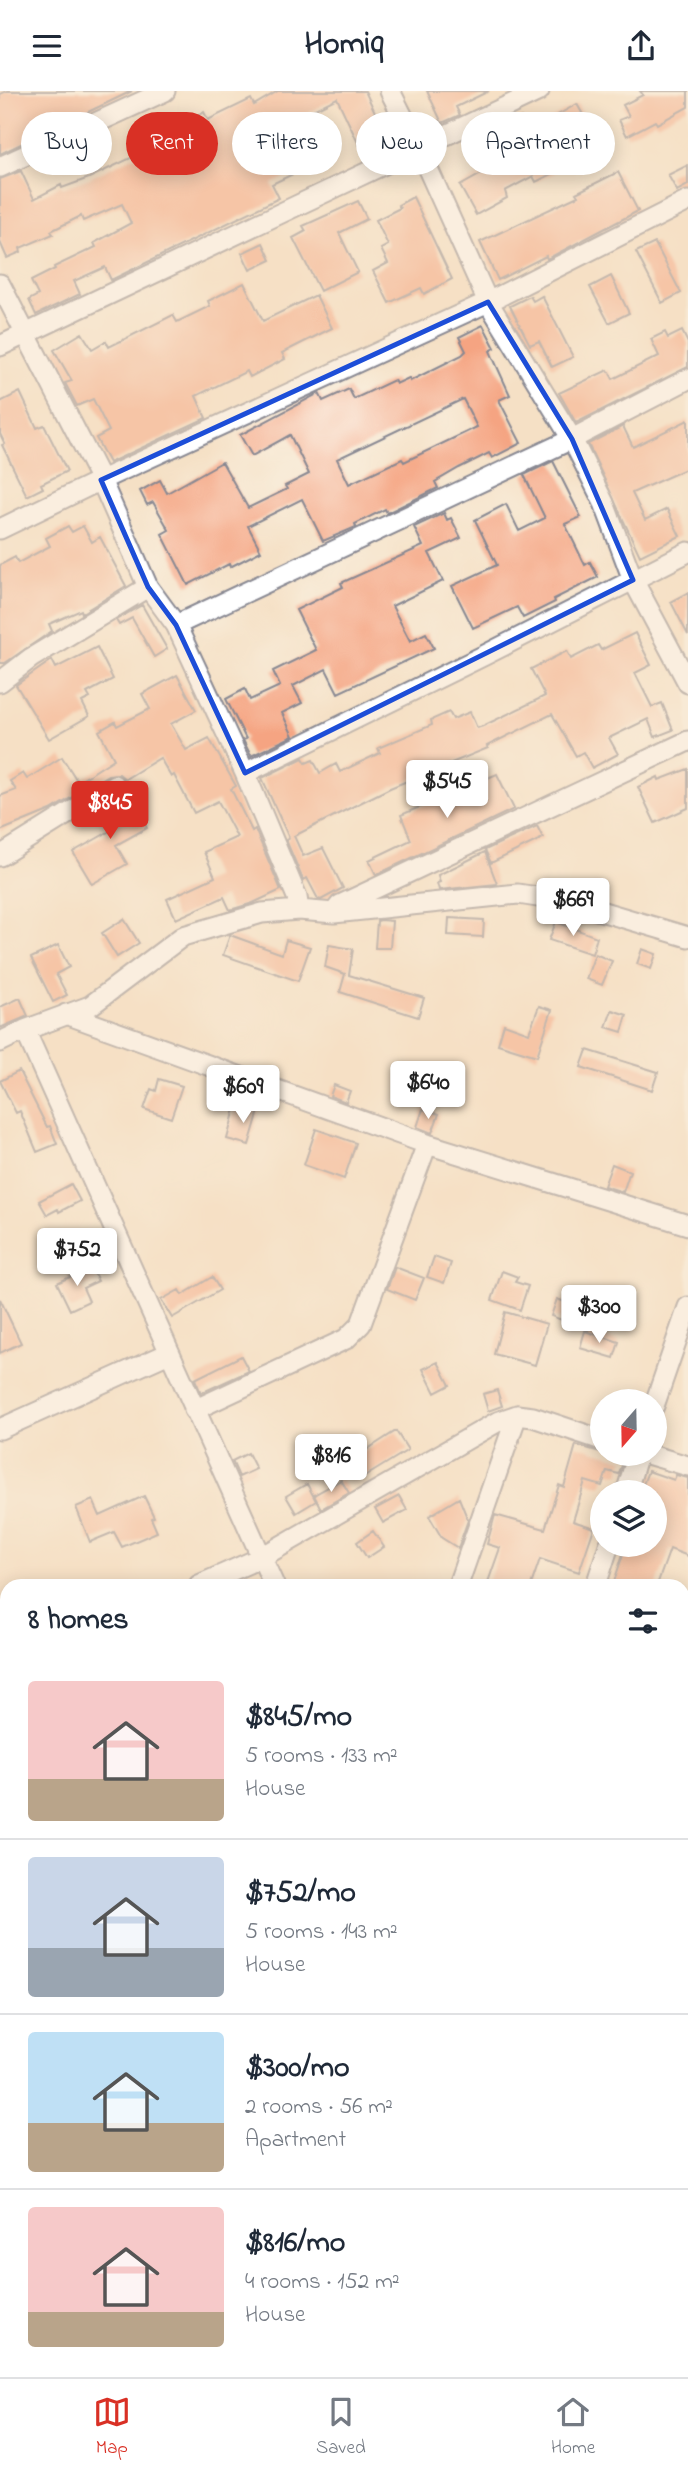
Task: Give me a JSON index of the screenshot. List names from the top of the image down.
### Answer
{
  "north": "bottom",
  "page": {
    "header": "Homiq",
    "chip": [
      "Buy",
      "Rent",
      "Filters",
      "New",
      "Apartment"
    ],
    "price": [
      "$545",
      "$845",
      "$669",
      "$640",
      "$609",
      "$752",
      "$300",
      "$816"
    ],
    "heading": "8 homes",
    "list": [
      {
        "name": "$845/mo",
        "note": "5 rooms · 133 m² · House"
      },
      {
        "name": "$752/mo",
        "note": "5 rooms · 143 m² · House"
      },
      {
        "name": "$300/mo",
        "note": "2 rooms · 56 m² · Apartment"
      },
      {
        "name": "$816/mo",
        "note": "4 rooms · 152 m² · House"
      }
    ],
    "tabs": ["Map", "Saved", "Home"]
  }
}
